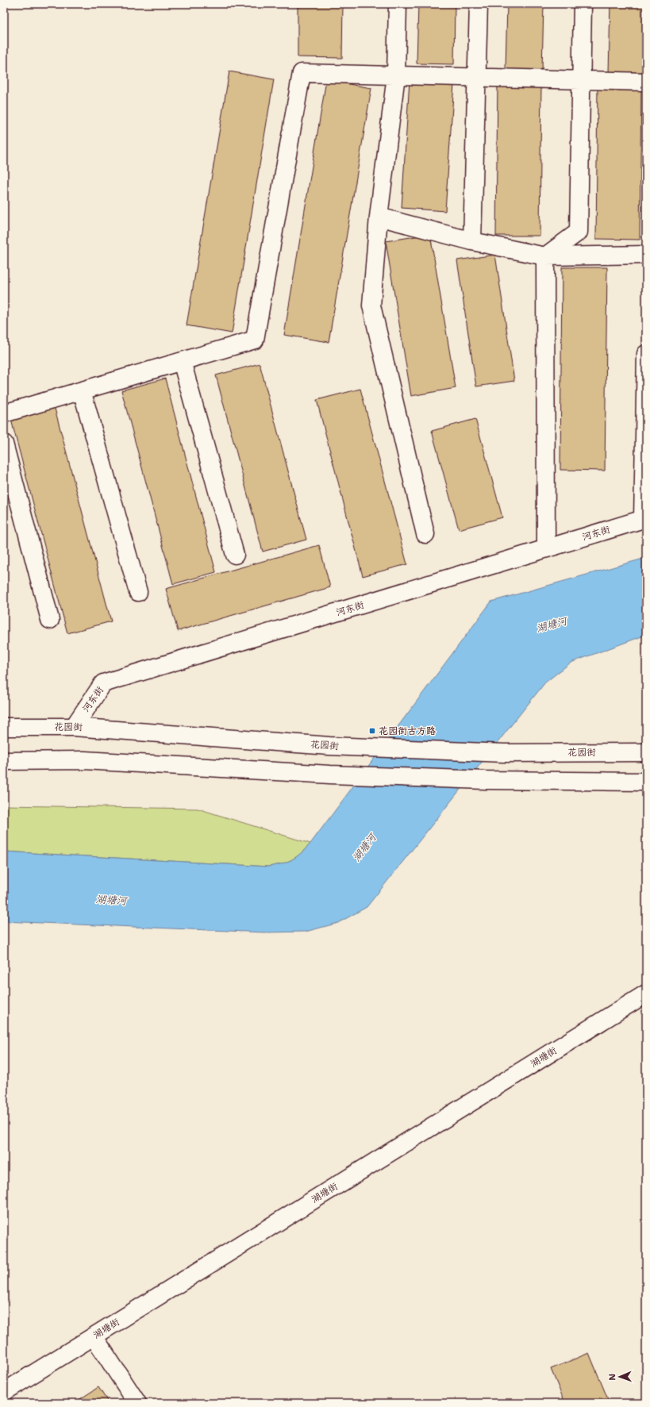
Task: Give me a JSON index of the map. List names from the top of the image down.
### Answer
{
  "streets": {
    "street": ["河东街", "花园街", "湖塘街"]
  },
  "crossings": [
    ["河东街", "花园街"]
  ],
  "water": ["湖塘河"],
  "places": {
    "transit": ["花园街古方路"]
  },
  "north": "left"
}
